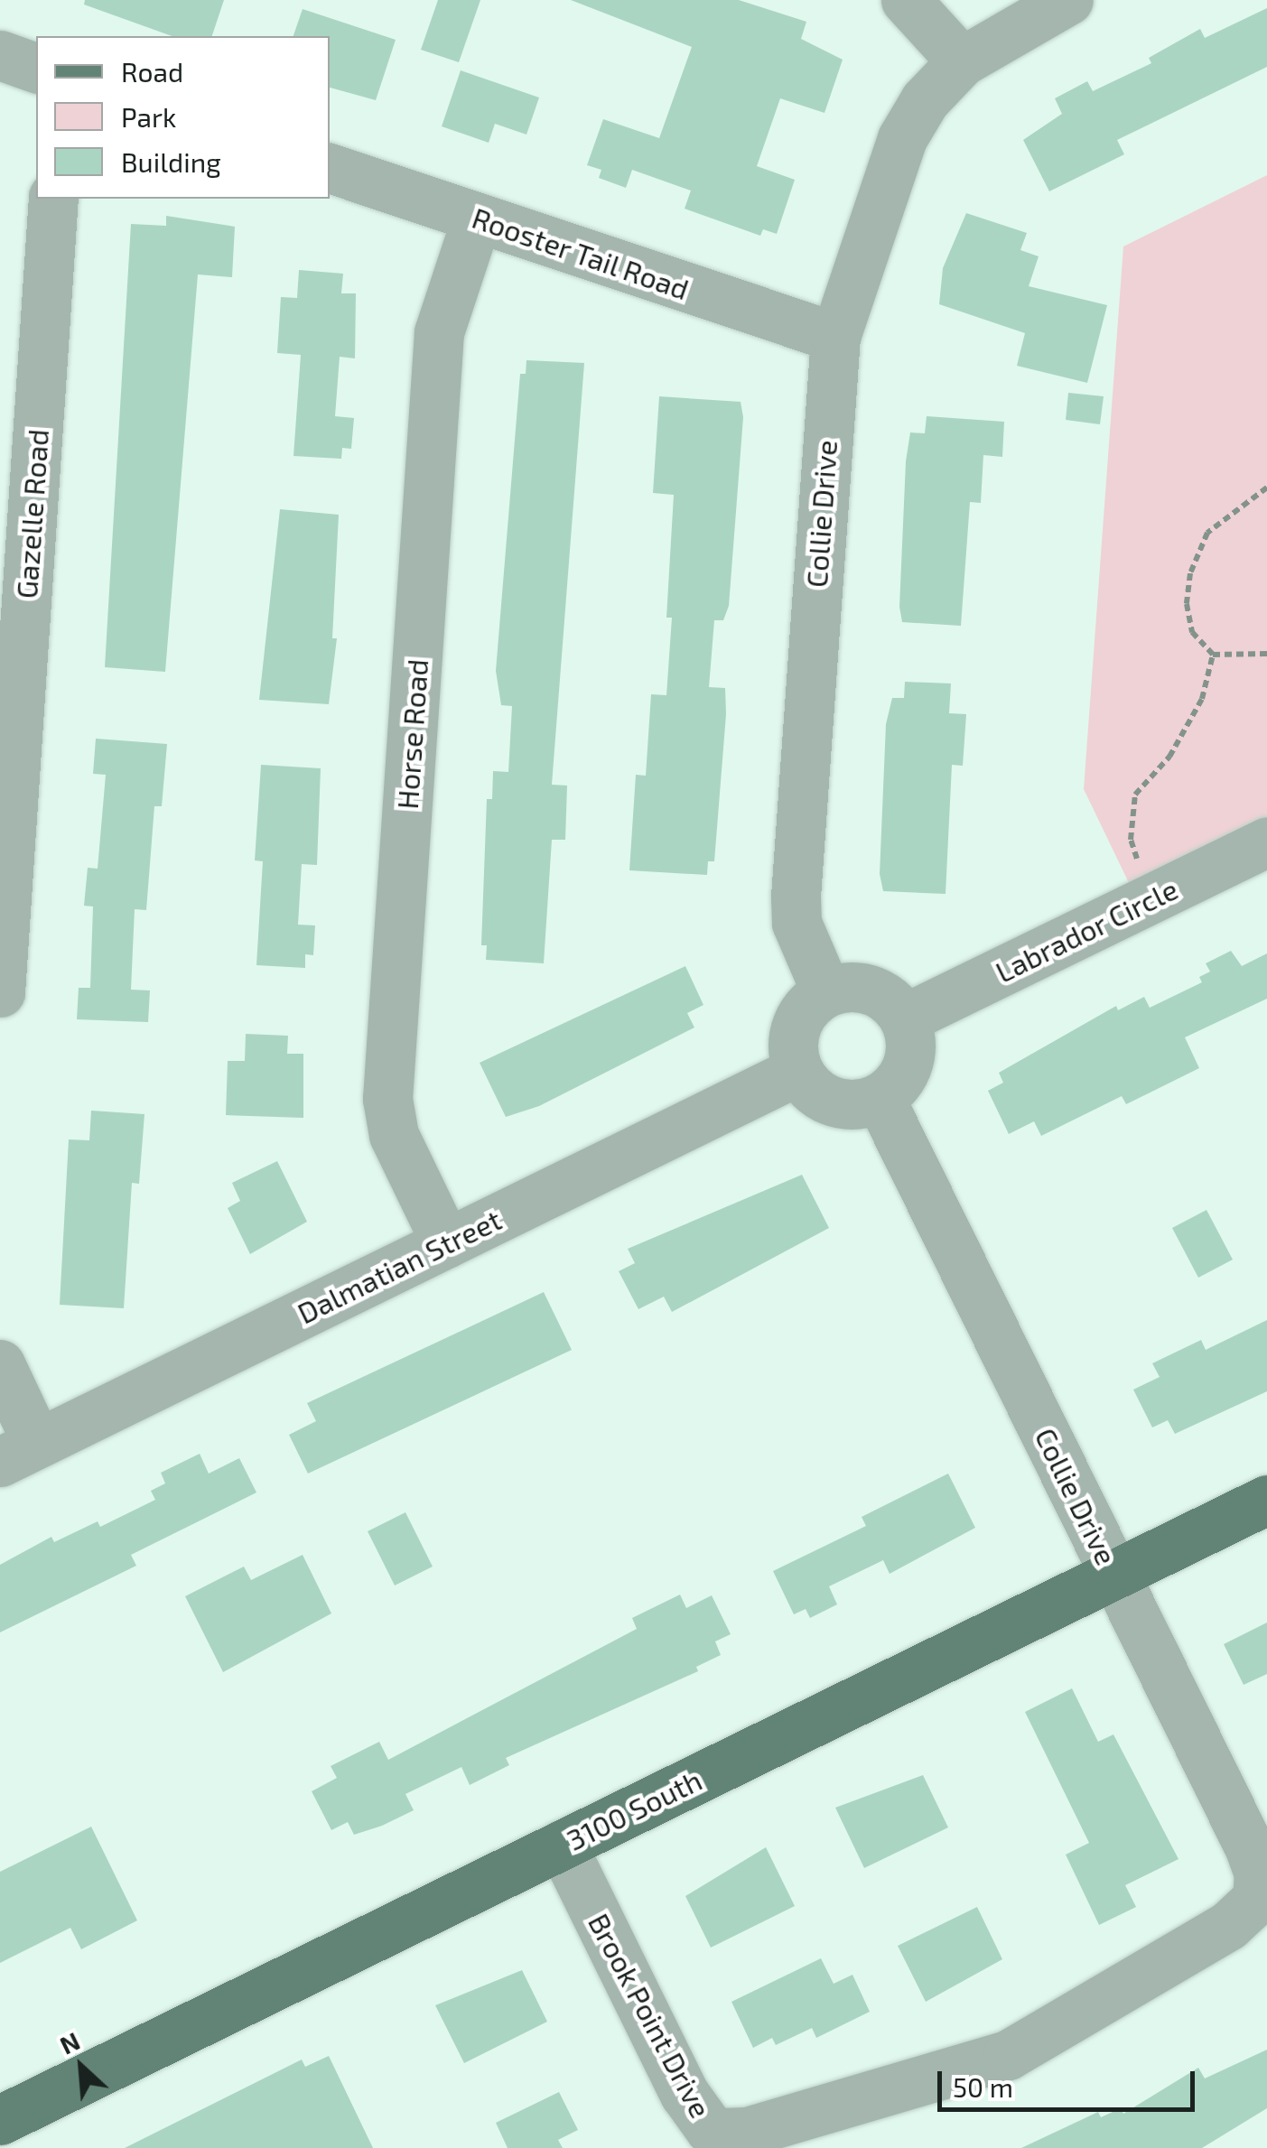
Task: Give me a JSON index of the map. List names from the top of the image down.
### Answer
{
  "streets": {
    "main road": ["3100 South"],
    "street": [
      "Rooster Tail Road",
      "Gazelle Road",
      "Collie Drive",
      "Horse Road",
      "Labrador Circle",
      "Dalmatian Street",
      "Brook Point Drive"
    ]
  },
  "crossings": [
    ["Rooster Tail Road", "Collie Drive"],
    ["Rooster Tail Road", "Horse Road"],
    ["Collie Drive", "Labrador Circle"],
    ["Collie Drive", "Dalmatian Street"],
    ["Collie Drive", "3100 South"],
    ["Collie Drive", "Brook Point Drive"],
    ["Horse Road", "Dalmatian Street"],
    ["Labrador Circle", "Dalmatian Street"],
    ["3100 South", "Brook Point Drive"]
  ],
  "legend": ["Road", "Park", "Building"],
  "scale_bar": "50 m",
  "north": "top left"
}
